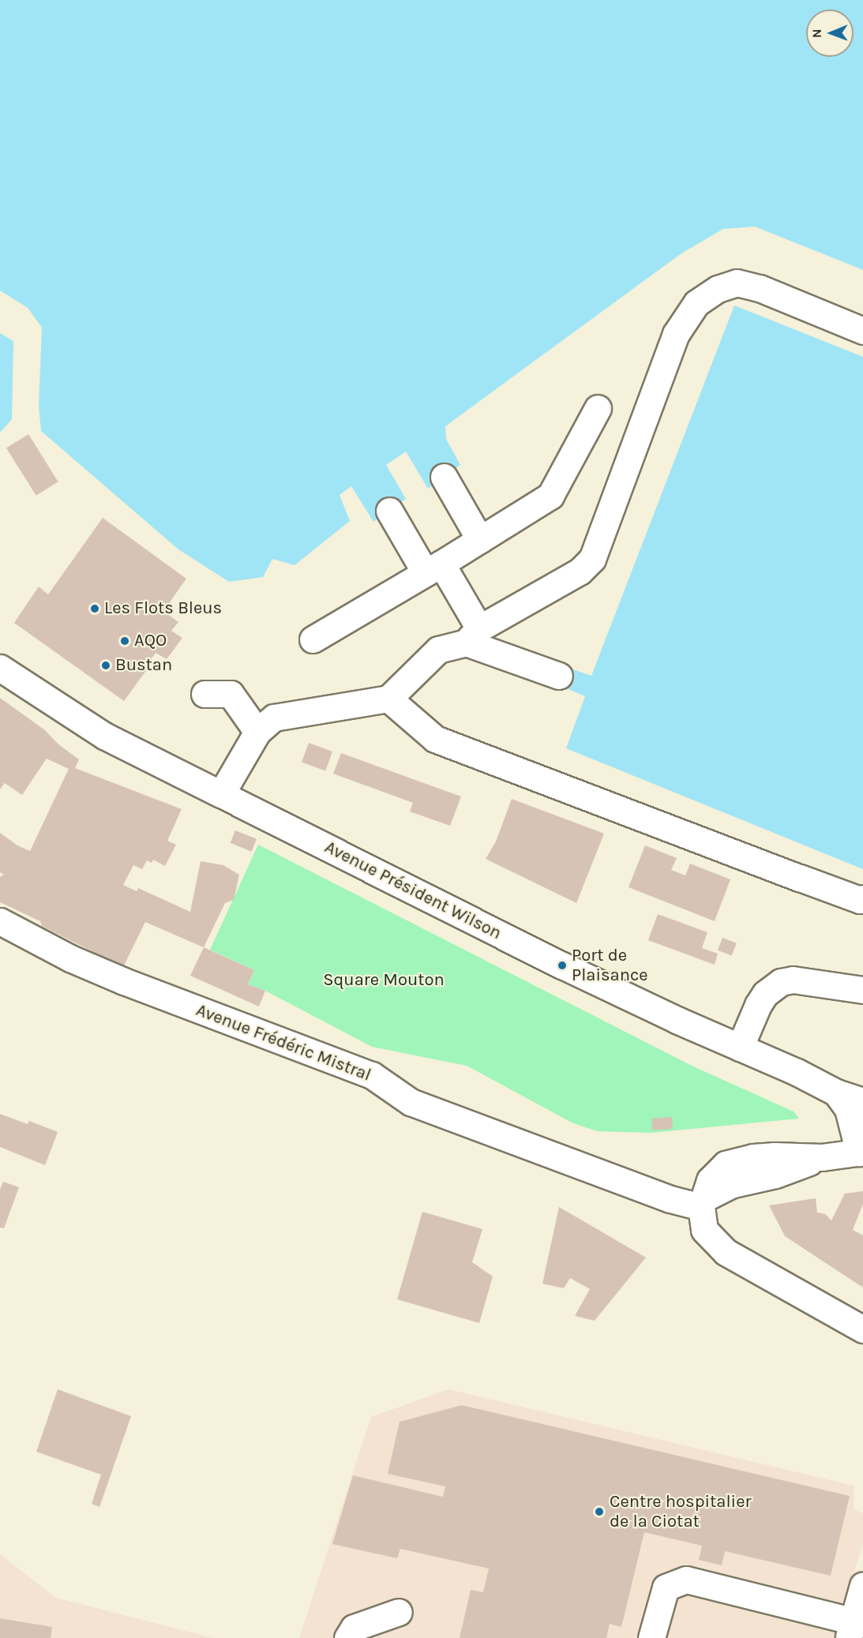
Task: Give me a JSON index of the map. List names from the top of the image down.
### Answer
{
  "streets": {
    "street": ["Avenue Président Wilson", "Avenue Frédéric Mistral"]
  },
  "parks": ["Square Mouton"],
  "places": [
    "Les Flots Bleus",
    "AQO",
    "Bustan",
    "Port de Plaisance",
    "Centre hospitalier de la Ciotat"
  ],
  "north": "left"
}
